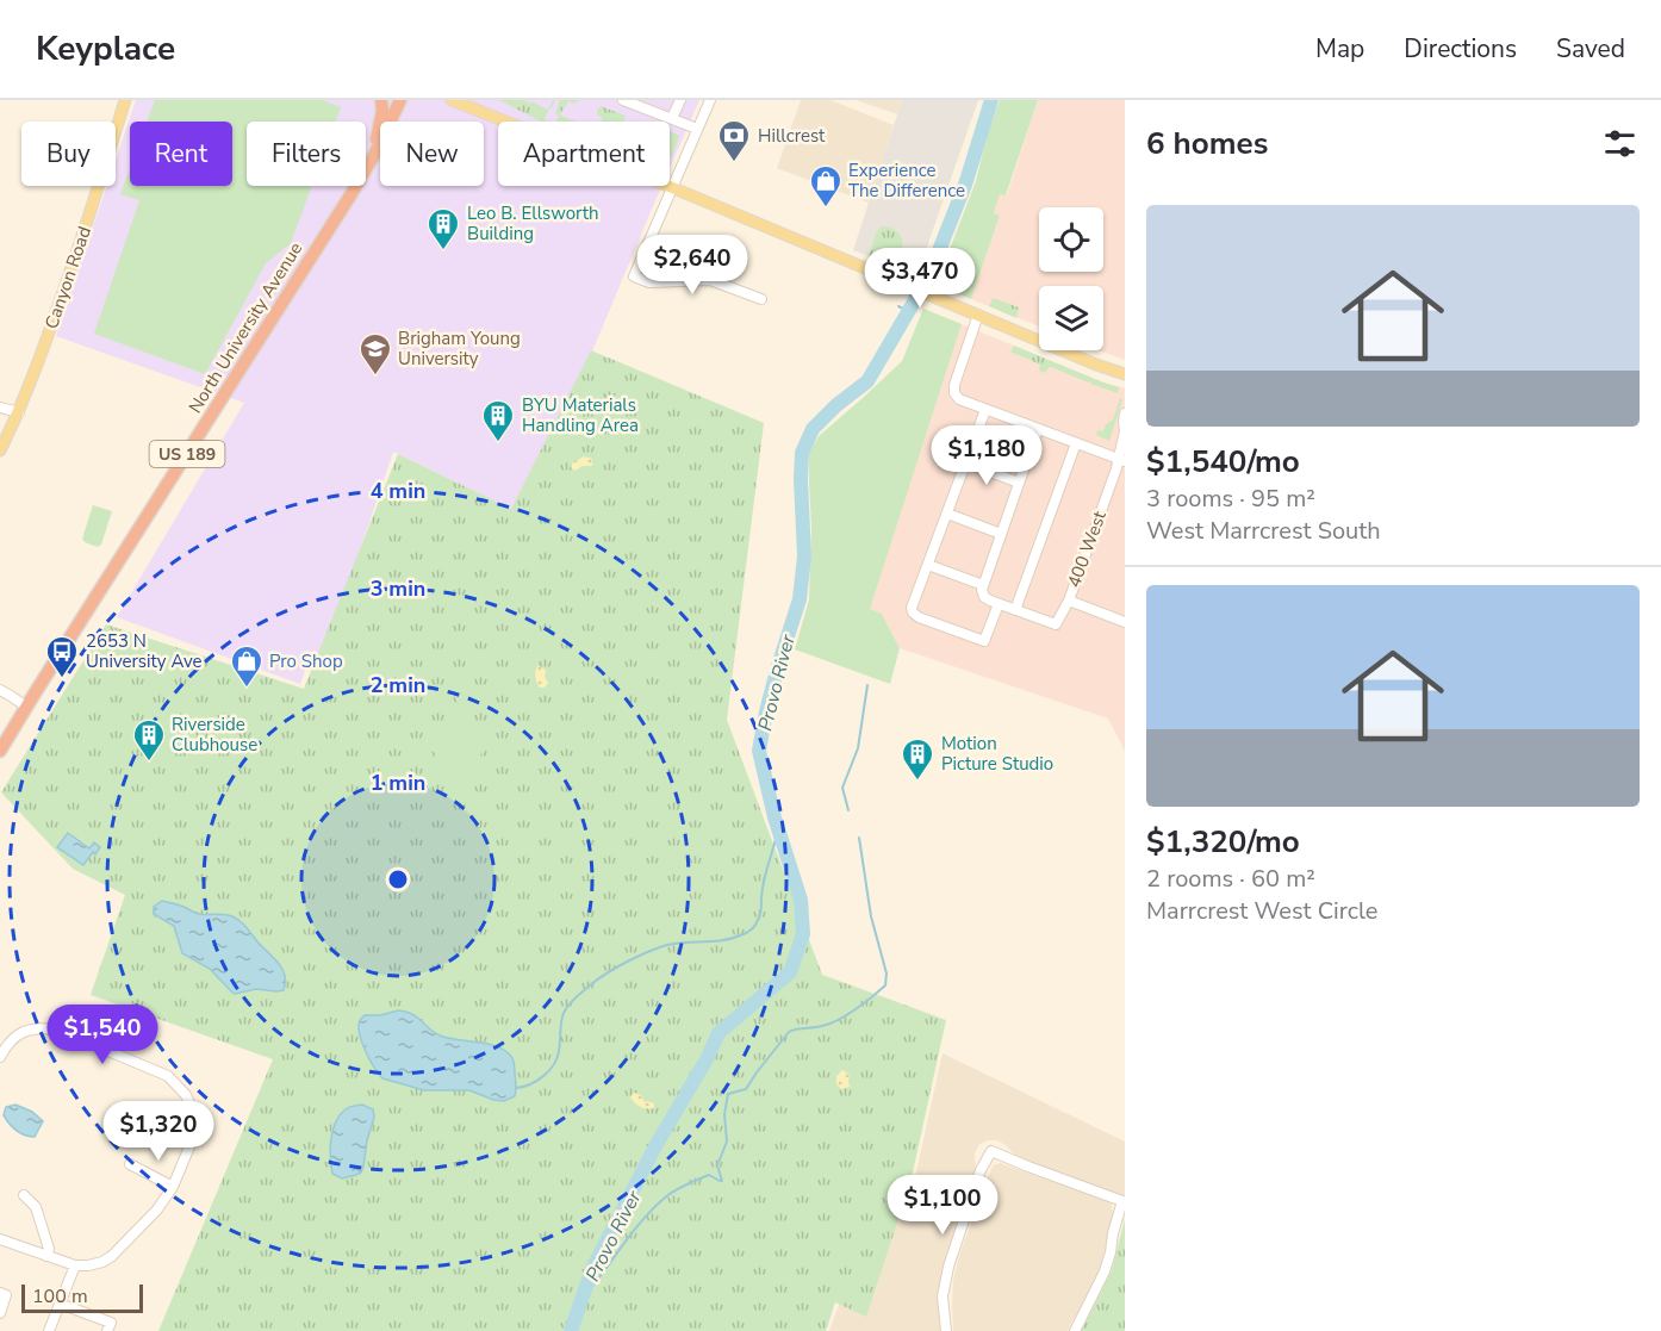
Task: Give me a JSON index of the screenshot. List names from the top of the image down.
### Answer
{
  "streets": {
    "highway": ["North University Avenue", "US 189"],
    "main road": ["Canyon Road"],
    "street": ["400 West"]
  },
  "water": ["Provo River"],
  "places": {
    "bank": ["Hillcrest"],
    "shop": ["Experience The Difference", "Pro Shop"],
    "building": [
      "Leo B. Ellsworth Building",
      "BYU Materials Handling Area",
      "Riverside Clubhouse",
      "Motion Picture Studio"
    ],
    "school or university": ["Brigham Young University"],
    "bus stop": ["2653 N University Ave"]
  },
  "scale_bar": "100 m",
  "page": {
    "header": "Keyplace",
    "nav": ["Map", "Directions", "Saved"],
    "heading": "6 homes",
    "chip": [
      "Buy",
      "Rent",
      "Filters",
      "New",
      "Apartment"
    ],
    "list": [
      {
        "name": "$1,540/mo",
        "note": "3 rooms · 95 m² · West Marrcrest South"
      },
      {
        "name": "$1,320/mo",
        "note": "2 rooms · 60 m² · Marrcrest West Circle"
      }
    ],
    "price": [
      "$2,640",
      "$3,470",
      "$1,180",
      "$1,540",
      "$1,320",
      "$1,100"
    ],
    "scale": "100 m"
  },
  "rings": [
    "4 min",
    "3 min",
    "2 min",
    "1 min"
  ]
}
